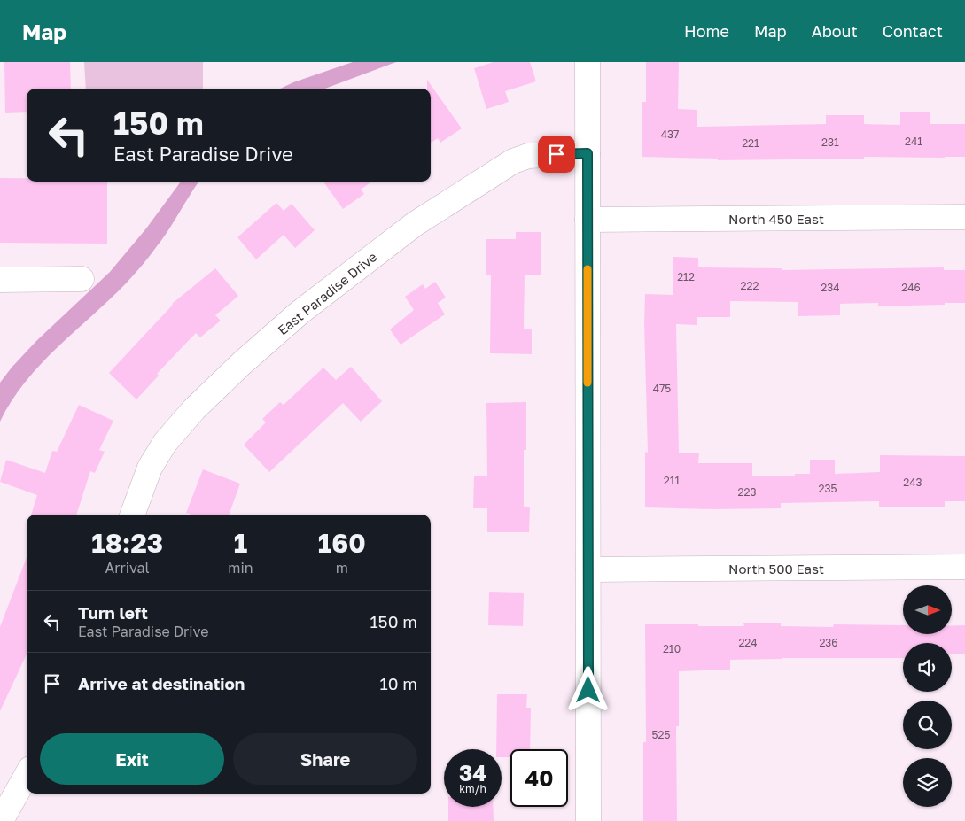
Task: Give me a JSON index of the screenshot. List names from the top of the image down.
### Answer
{
  "streets": {
    "street": ["North 450 East", "East Paradise Drive", "North 500 East"]
  },
  "house_numbers": [
    "437",
    "241",
    "231",
    "221",
    "212",
    "222",
    "234",
    "246",
    "475",
    "211",
    "243",
    "235",
    "223",
    "224",
    "236",
    "210",
    "525"
  ],
  "north": "right",
  "page": {
    "header": "Map",
    "nav": [
      "Home",
      "Map",
      "About",
      "Contact"
    ],
    "turn": ["150 m", "East Paradise Drive"],
    "eta": [
      "18:23",
      "Arrival",
      "1",
      "min",
      "160",
      "m"
    ],
    "list": [
      {
        "name": "Turn left",
        "note": "East Paradise Drive",
        "value": "150 m"
      },
      {
        "name": "Arrive at destination",
        "value": "10 m"
      }
    ],
    "buttons": ["Exit", "Share"],
    "speed": "34 km/h",
    "limit": "40"
  }
}
